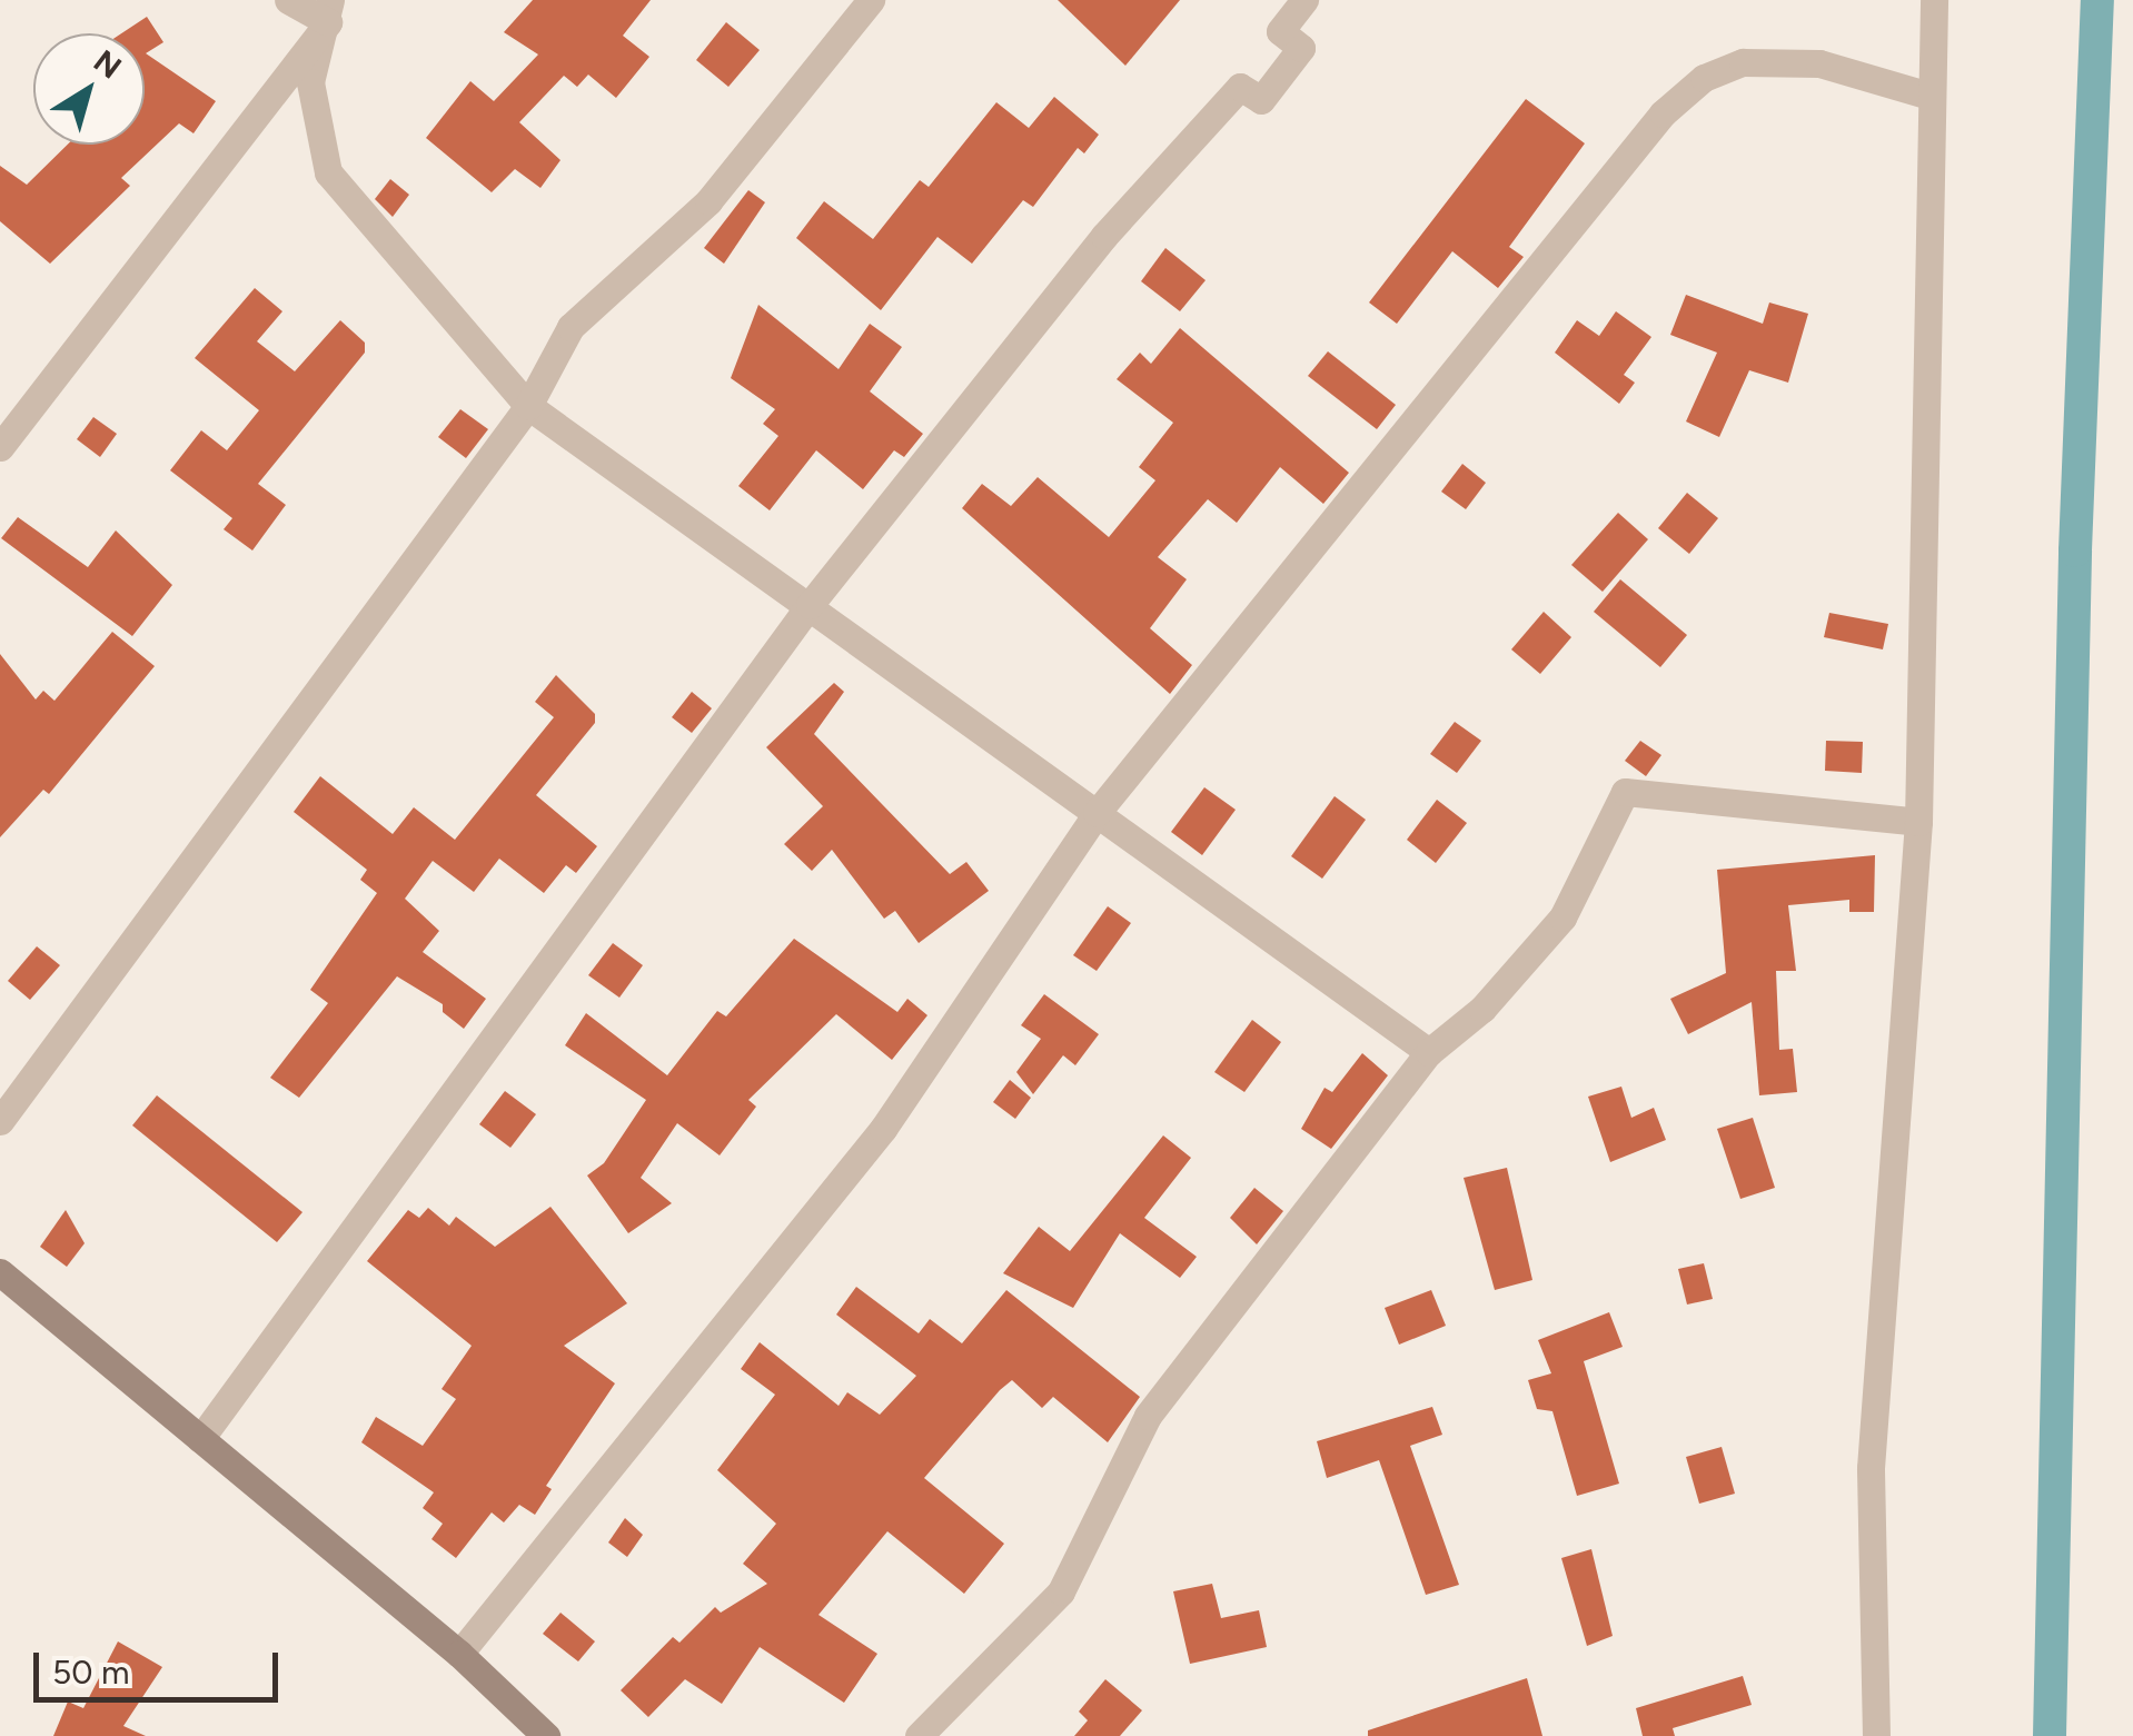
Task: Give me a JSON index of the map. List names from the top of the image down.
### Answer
{
  "scale_bar": "50 m",
  "north": "top right"
}
